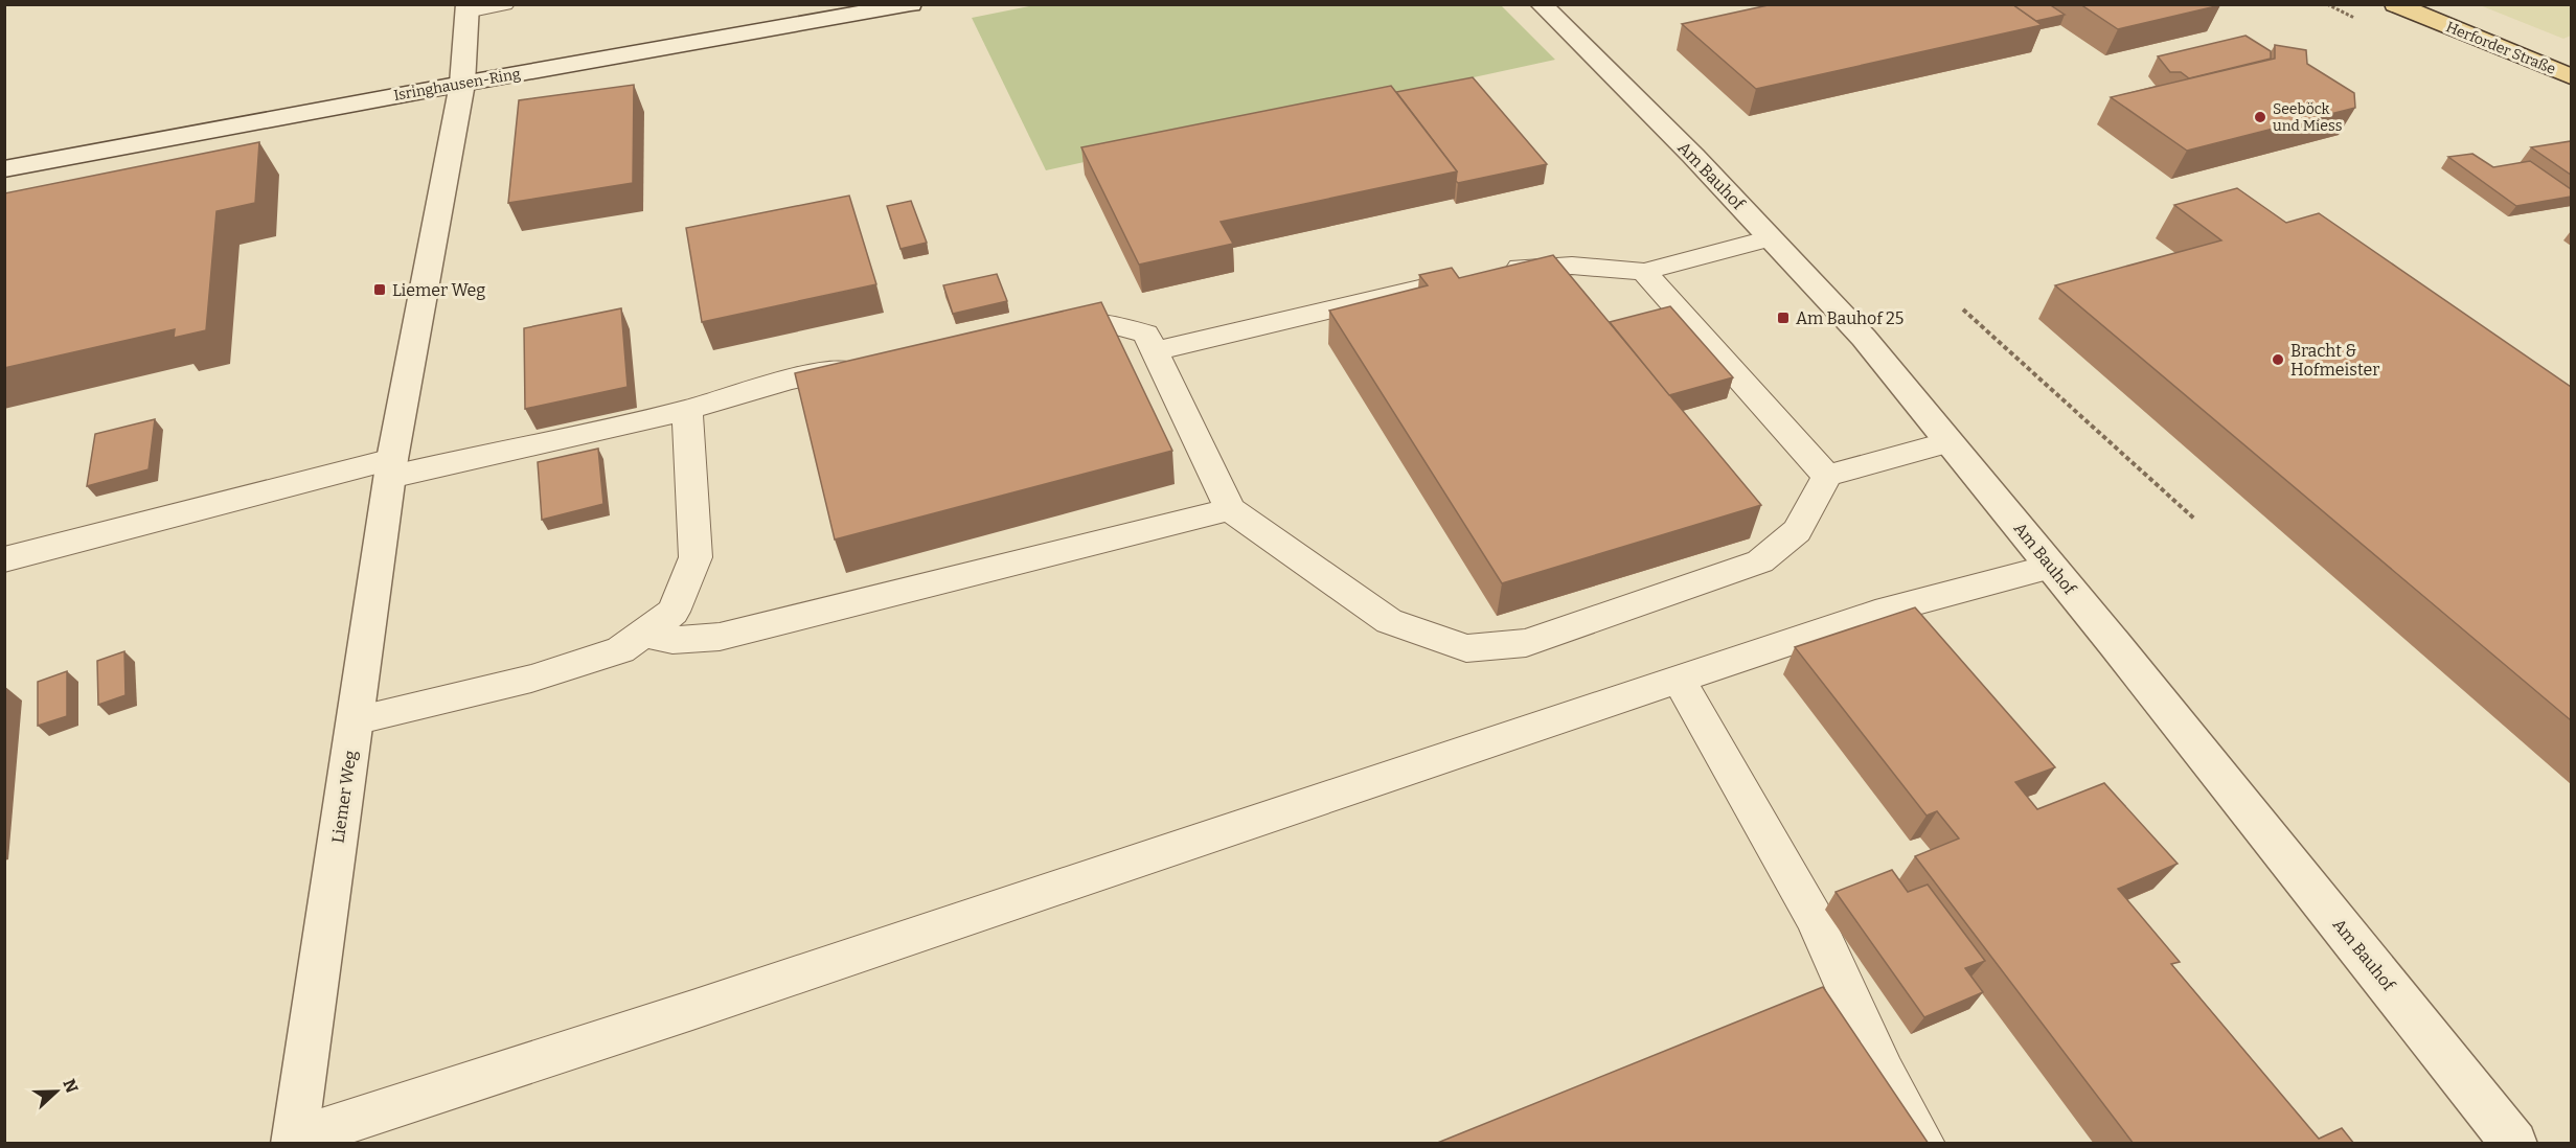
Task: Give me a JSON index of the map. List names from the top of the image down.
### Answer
{
  "streets": {
    "main road": ["Herforder Straße"],
    "street": ["Isringhausen-Ring", "Am Bauhof", "Liemer Weg"]
  },
  "crossings": [
    ["Isringhausen-Ring", "Liemer Weg"]
  ],
  "places": {
    "other": ["Seeböck und Miess", "Bracht & Hofmeister"],
    "transit": ["Liemer Weg", "Am Bauhof 25"]
  },
  "north": "right"
}
